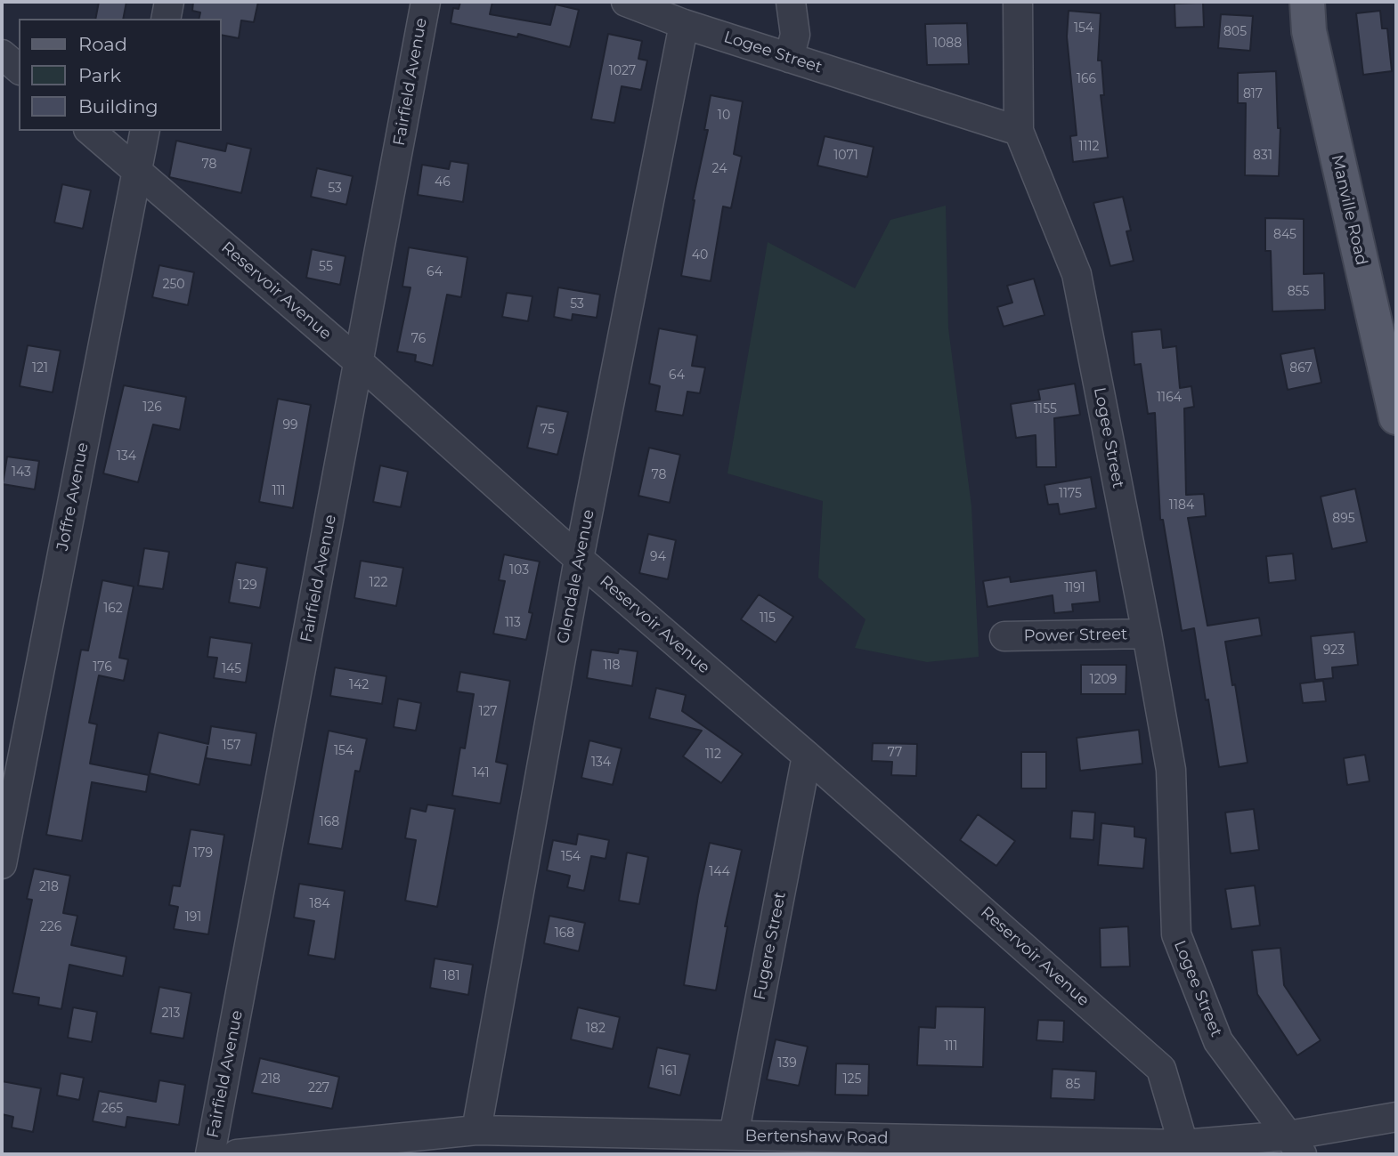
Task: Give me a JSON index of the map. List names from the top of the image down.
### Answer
{
  "streets": {
    "main road": ["Manville Road"],
    "street": [
      "Logee Street",
      "Fairfield Avenue",
      "Reservoir Avenue",
      "Joffre Avenue",
      "Glendale Avenue",
      "Power Street",
      "Fugere Street",
      "Bertenshaw Road"
    ]
  },
  "crossings": [
    ["Logee Street", "Glendale Avenue"],
    ["Logee Street", "Power Street"],
    ["Logee Street", "Bertenshaw Road"],
    ["Fairfield Avenue", "Reservoir Avenue"],
    ["Reservoir Avenue", "Joffre Avenue"],
    ["Reservoir Avenue", "Glendale Avenue"],
    ["Reservoir Avenue", "Fugere Street"],
    ["Reservoir Avenue", "Bertenshaw Road"],
    ["Glendale Avenue", "Bertenshaw Road"],
    ["Fugere Street", "Bertenshaw Road"]
  ],
  "house_numbers": [
    "154",
    "805",
    "1088",
    "1027",
    "166",
    "817",
    "10",
    "1112",
    "1071",
    "831",
    "78",
    "24",
    "46",
    "53",
    "845",
    "40",
    "55",
    "64",
    "250",
    "855",
    "53",
    "76",
    "121",
    "867",
    "64",
    "1164",
    "126",
    "1155",
    "99",
    "75",
    "134",
    "143",
    "78",
    "111",
    "1175",
    "1184",
    "895",
    "94",
    "103",
    "122",
    "129",
    "1191",
    "162",
    "115",
    "113",
    "923",
    "118",
    "176",
    "145",
    "1209",
    "142",
    "127",
    "157",
    "154",
    "77",
    "112",
    "134",
    "141",
    "168",
    "179",
    "154",
    "144",
    "218",
    "184",
    "191",
    "226",
    "168",
    "181",
    "213",
    "182",
    "111",
    "139",
    "161",
    "218",
    "125",
    "85",
    "227",
    "265"
  ],
  "legend": ["Road", "Park", "Building"]
}
